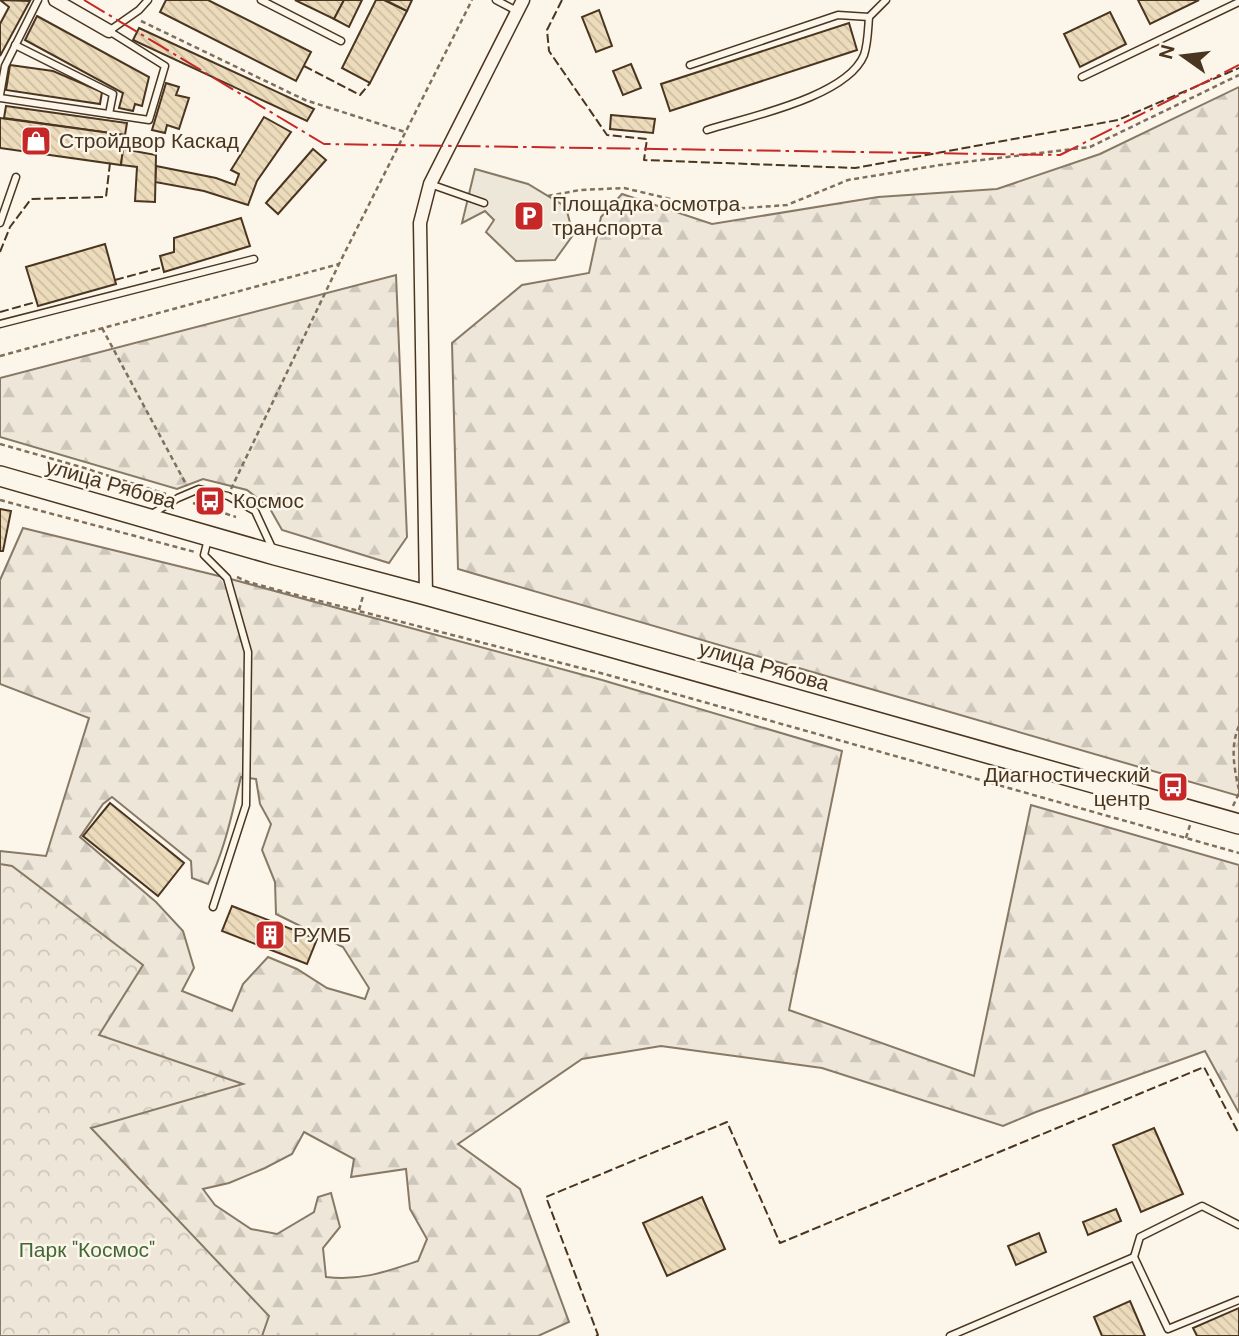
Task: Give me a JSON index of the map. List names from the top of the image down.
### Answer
{
  "streets": {
    "main road": ["улица Рябова"]
  },
  "parks": ["Парк \"Космос\""],
  "places": {
    "shop": ["Стройдвор Каскад"],
    "parking": ["Площадка осмотра транспорта"],
    "bus stop": ["Космос", "Диагностический центр"],
    "building": ["РУМБ"]
  },
  "north": "left"
}
